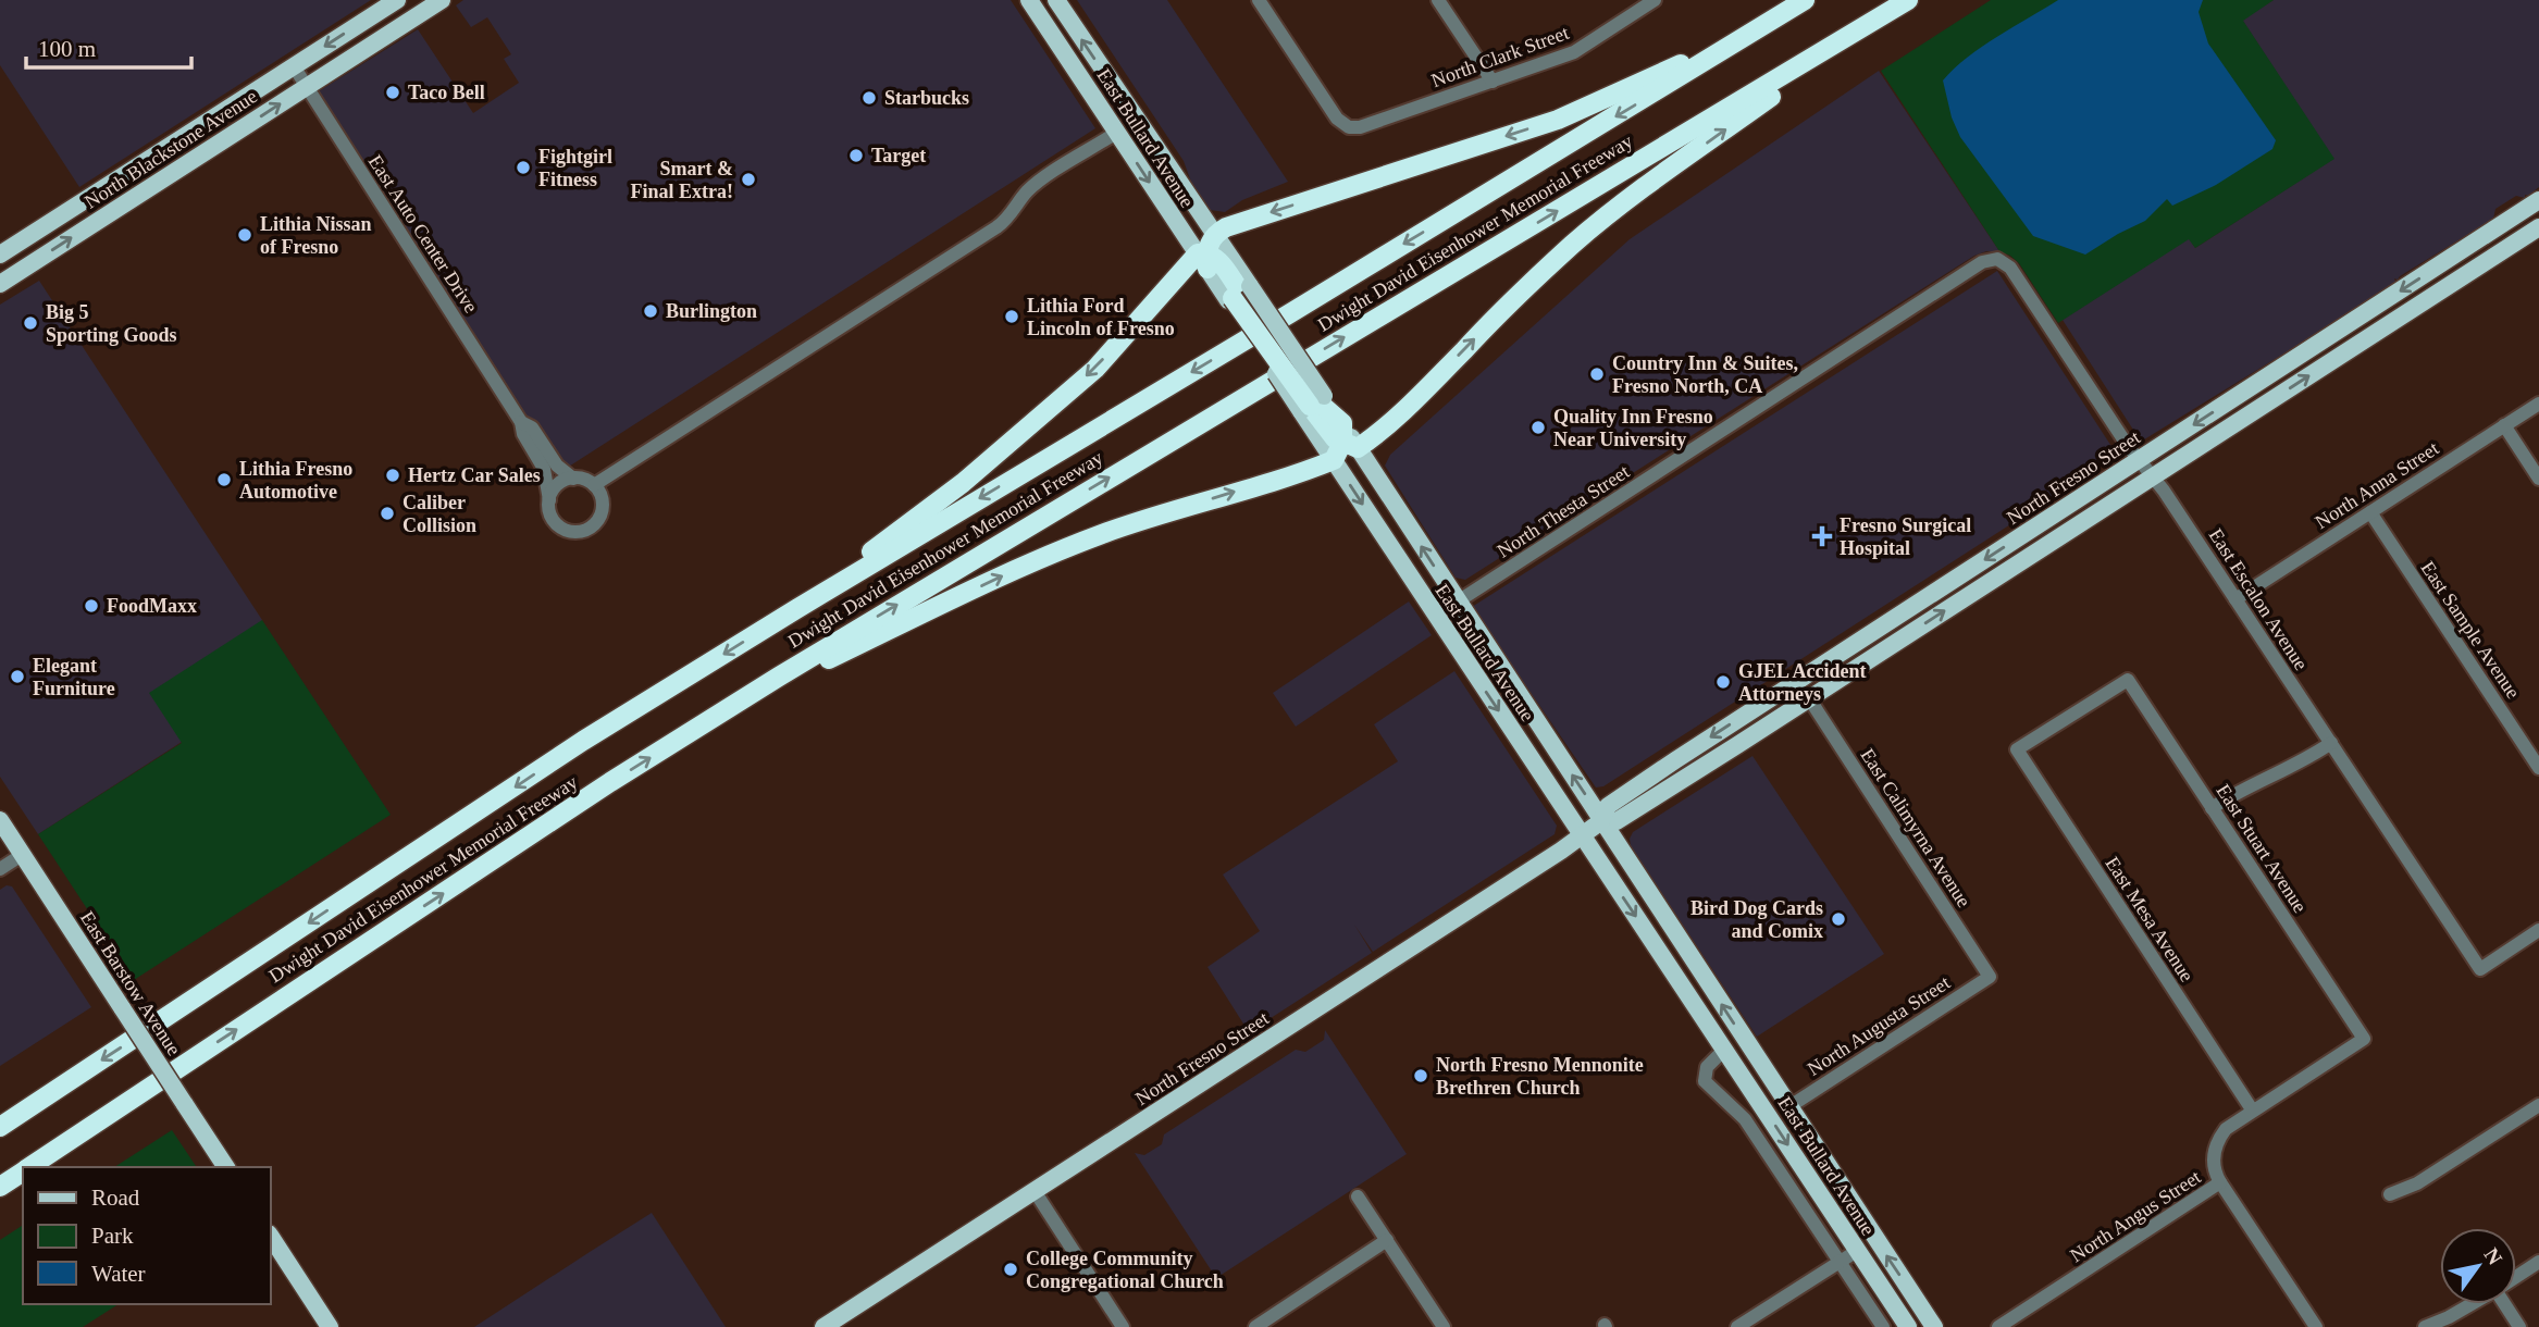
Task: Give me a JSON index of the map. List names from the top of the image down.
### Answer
{
  "streets": {
    "highway": ["Dwight David Eisenhower Memorial Freeway"],
    "main road": [
      "East Bullard Avenue",
      "North Blackstone Avenue",
      "North Fresno Street",
      "East Barstow Avenue"
    ],
    "street": [
      "North Clark Street",
      "East Auto Center Drive",
      "North Anna Street",
      "North Thesta Street",
      "East Escalon Avenue",
      "East Sample Avenue",
      "East Calimyrna Avenue",
      "East Stuart Avenue",
      "East Mesa Avenue",
      "North Augusta Street",
      "North Angus Street"
    ]
  },
  "crossings": [
    ["East Bullard Avenue", "North Fresno Street"],
    ["East Bullard Avenue", "North Thesta Street"],
    ["East Bullard Avenue", "North Augusta Street"],
    ["North Blackstone Avenue", "East Auto Center Drive"],
    ["North Fresno Street", "East Escalon Avenue"],
    ["North Fresno Street", "East Calimyrna Avenue"],
    ["North Anna Street", "East Escalon Avenue"],
    ["North Anna Street", "East Sample Avenue"],
    ["North Thesta Street", "East Escalon Avenue"],
    ["East Calimyrna Avenue", "North Augusta Street"],
    ["East Stuart Avenue", "East Mesa Avenue"],
    ["East Stuart Avenue", "North Angus Street"],
    ["East Mesa Avenue", "North Angus Street"]
  ],
  "places": {
    "other": [
      "Taco Bell",
      "Starbucks",
      "Target",
      "Fightgirl Fitness",
      "Smart & Final Extra!",
      "Lithia Nissan of Fresno",
      "Burlington",
      "Lithia Ford Lincoln of Fresno",
      "Big 5 Sporting Goods",
      "Country Inn & Suites, Fresno North, CA",
      "Quality Inn Fresno Near University",
      "Hertz Car Sales",
      "Lithia Fresno Automotive",
      "Caliber Collision",
      "FoodMaxx",
      "Elegant Furniture",
      "GJEL Accident Attorneys",
      "Bird Dog Cards and Comix",
      "North Fresno Mennonite Brethren Church",
      "College Community Congregational Church"
    ],
    "health": ["Fresno Surgical Hospital"]
  },
  "legend": ["Road", "Park", "Water"],
  "scale_bar": "100 m",
  "north": "top right"
}
